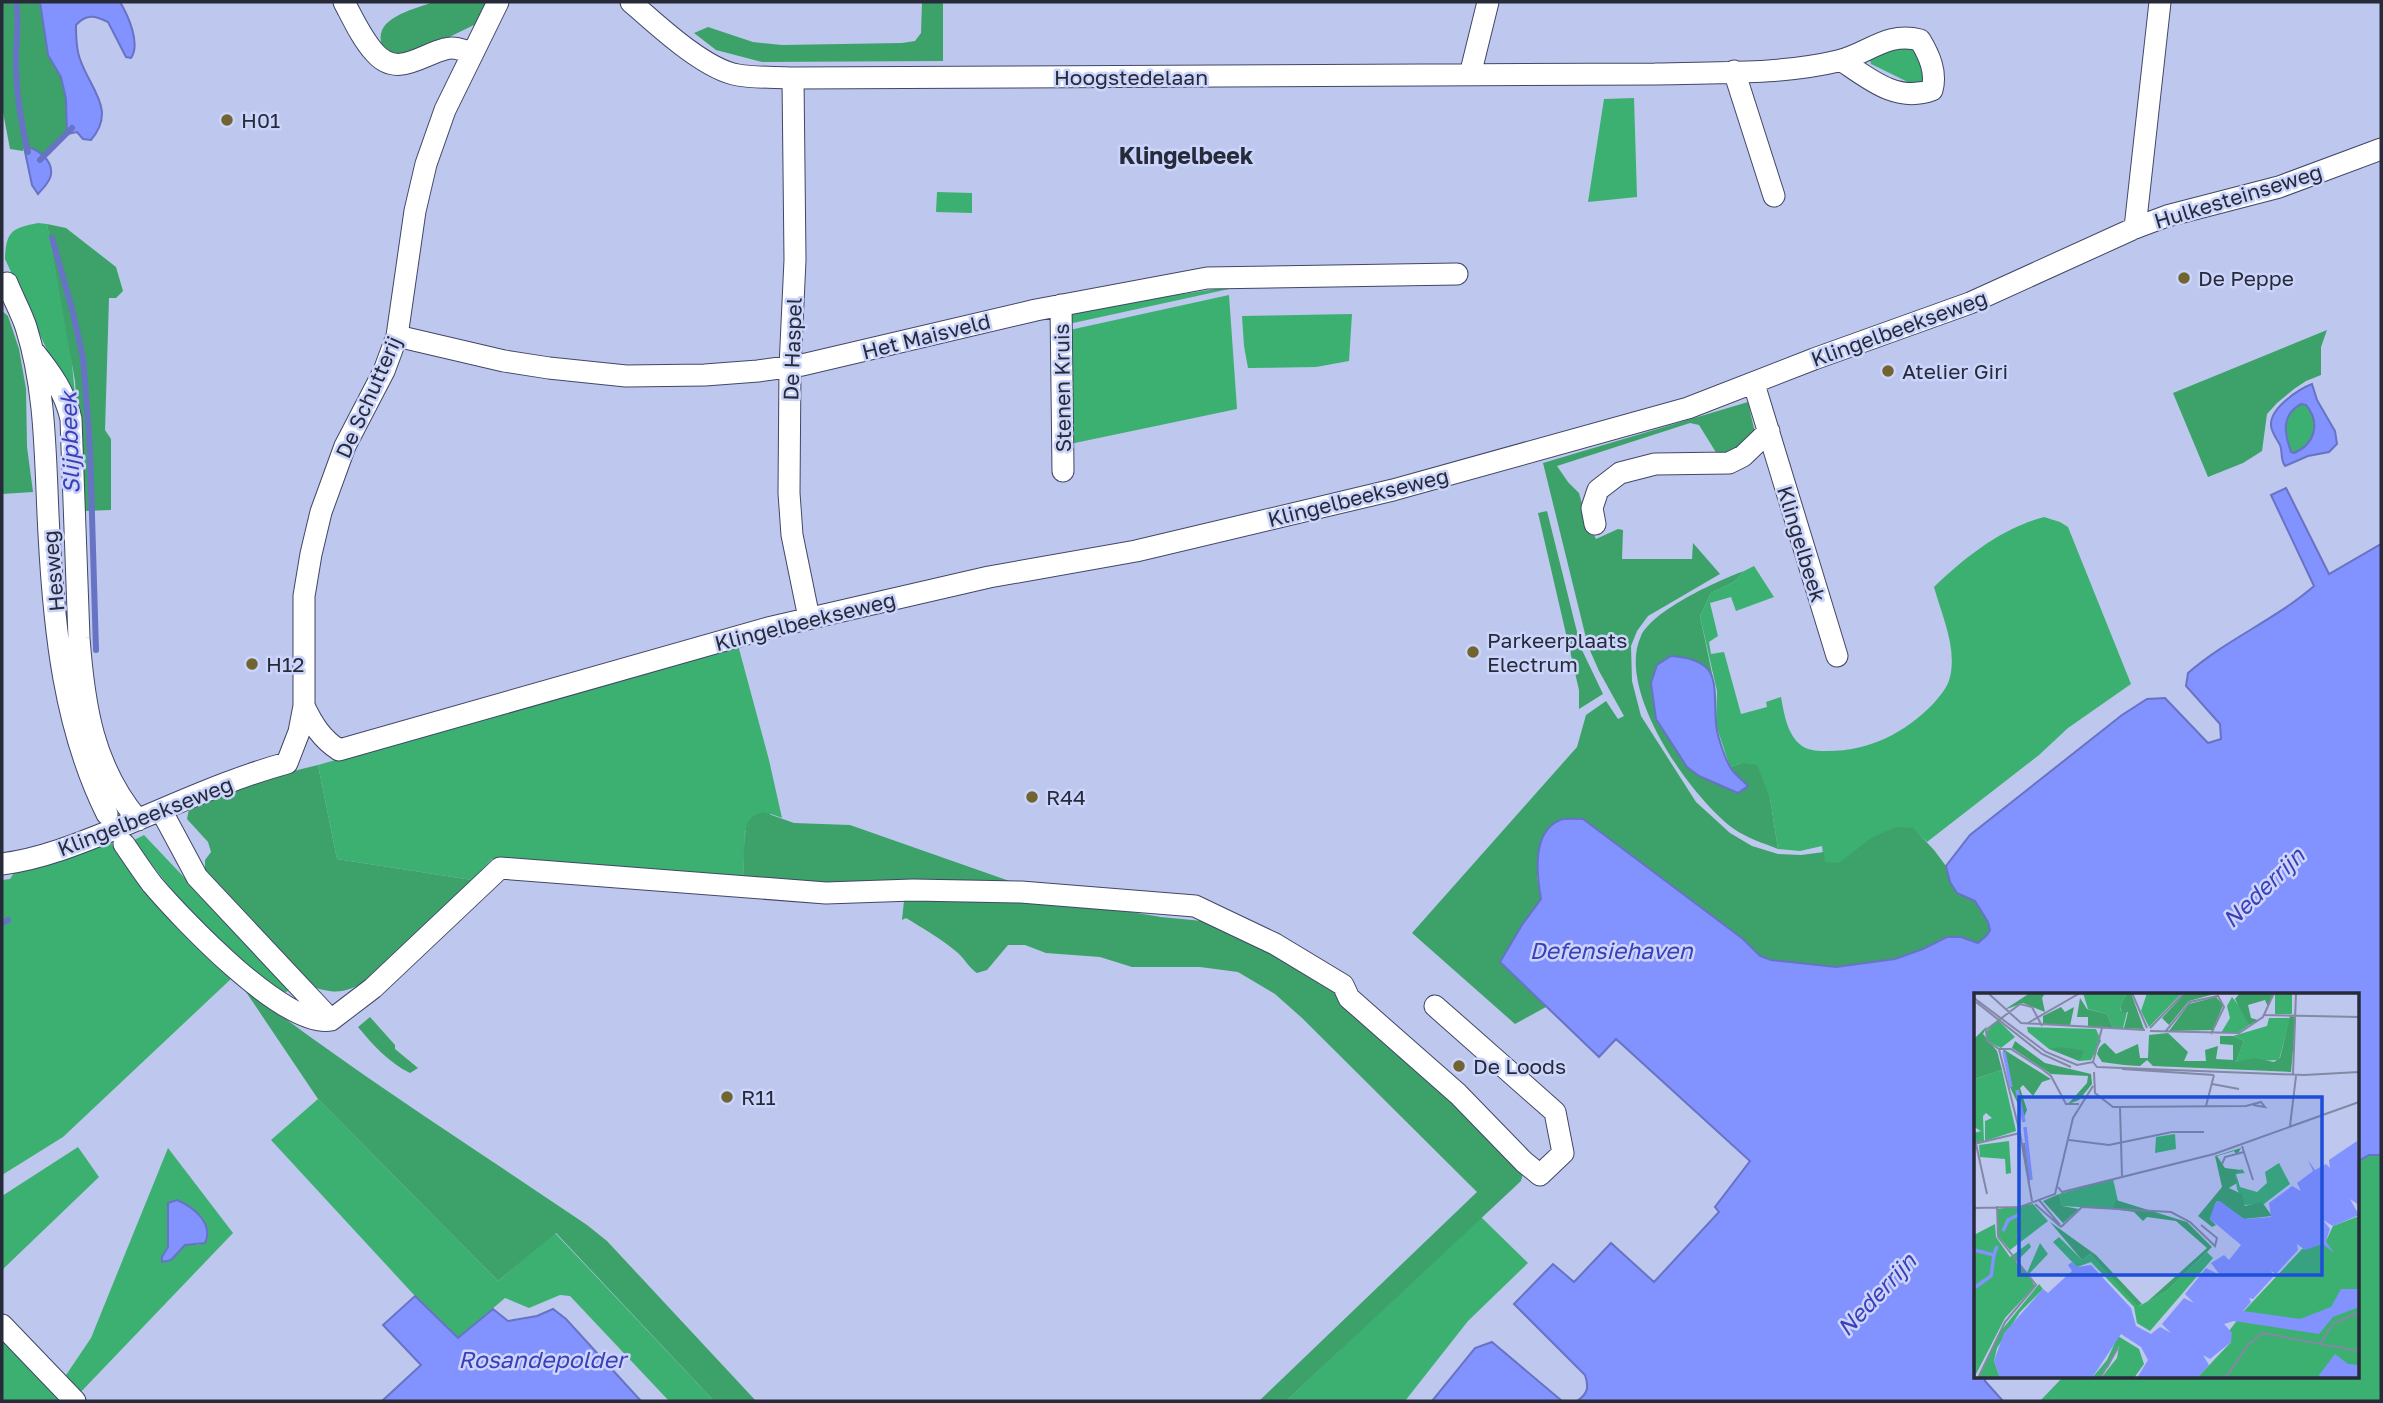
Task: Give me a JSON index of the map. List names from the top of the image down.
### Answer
{
  "streets": {
    "street": [
      "Hoogstedelaan",
      "Hulkesteinseweg",
      "Klingelbeekseweg",
      "Het Maisveld",
      "De Haspel",
      "Stenen Kruis",
      "De Schutterij",
      "Klingelbeek",
      "Hesweg"
    ]
  },
  "crossings": [
    ["Hoogstedelaan", "De Haspel"],
    ["Hulkesteinseweg", "Klingelbeekseweg"],
    ["Klingelbeekseweg", "De Haspel"],
    ["Klingelbeekseweg", "De Schutterij"],
    ["Klingelbeekseweg", "Klingelbeek"],
    ["Het Maisveld", "De Haspel"],
    ["Het Maisveld", "Stenen Kruis"],
    ["Het Maisveld", "De Schutterij"]
  ],
  "districts": ["Klingelbeek"],
  "water": [
    "Slijpbeek",
    "Nederrijn",
    "Defensiehaven",
    "Rosandepolder"
  ],
  "places": [
    "H01",
    "De Peppe",
    "Atelier Giri",
    "Parkeerplaats Electrum",
    "H12",
    "R44",
    "De Loods",
    "R11"
  ]
}
